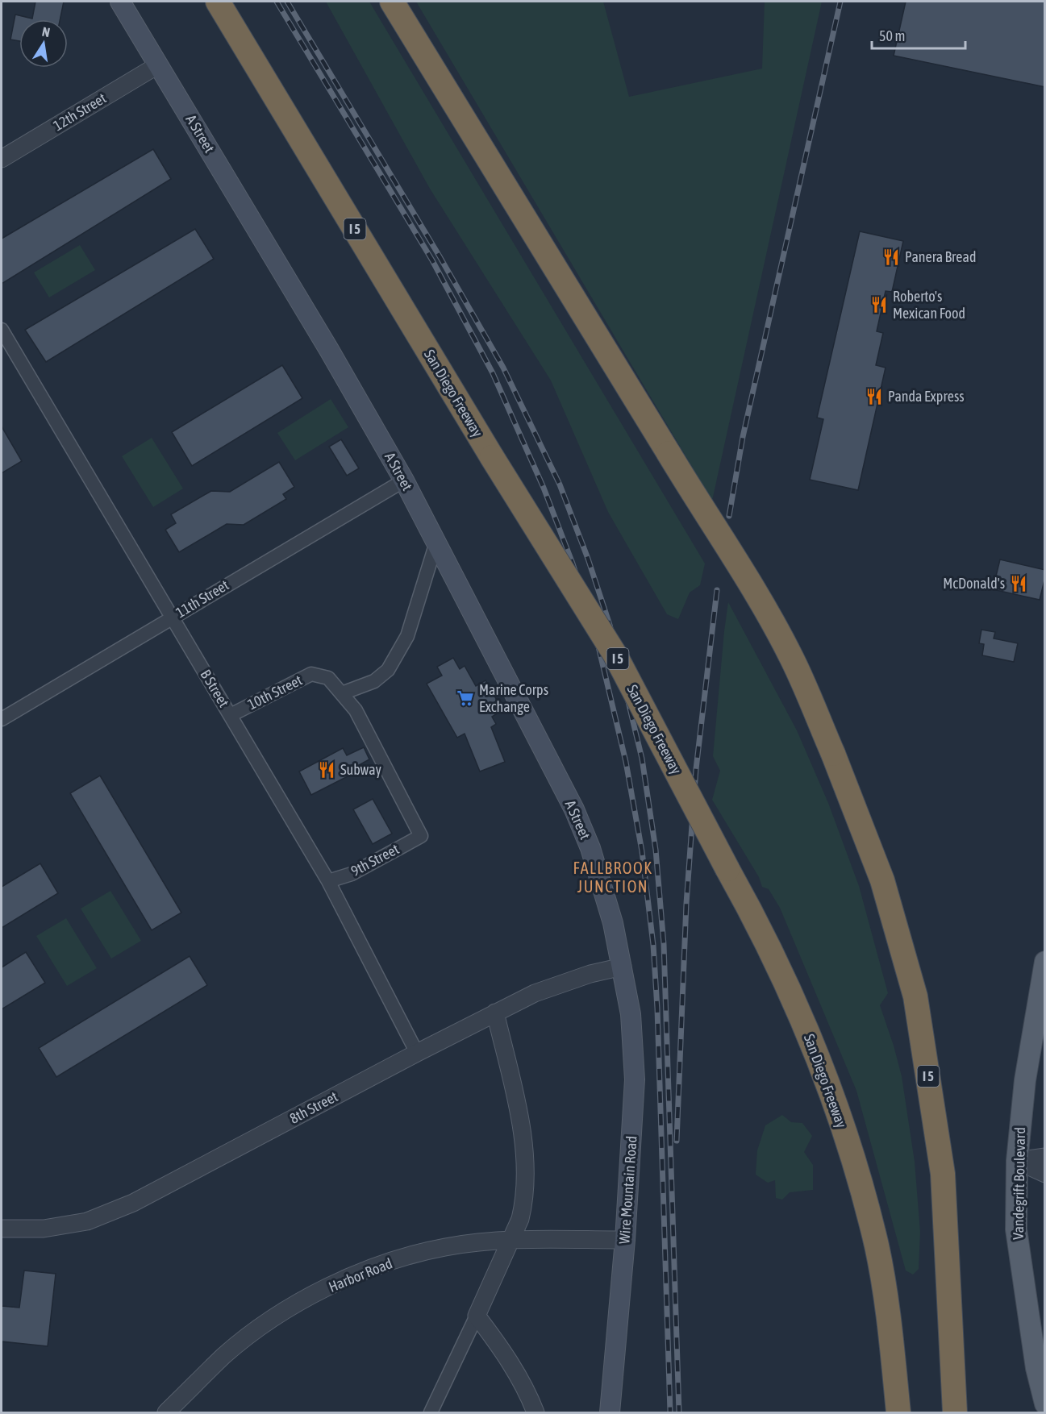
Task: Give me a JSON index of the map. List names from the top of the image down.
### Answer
{
  "streets": {
    "highway": ["I 5", "San Diego Freeway"],
    "main road": ["A Street", "Vandegrift Boulevard", "Wire Mountain Road"],
    "street": [
      "12th Street",
      "11th Street",
      "B Street",
      "10th Street",
      "9th Street",
      "8th Street",
      "Harbor Road"
    ]
  },
  "crossings": [
    ["12th Street", "A Street"],
    ["A Street", "11th Street"],
    ["A Street", "8th Street"],
    ["A Street", "Wire Mountain Road"],
    ["11th Street", "B Street"],
    ["B Street", "10th Street"],
    ["B Street", "9th Street"],
    ["B Street", "8th Street"],
    ["10th Street", "9th Street"],
    ["8th Street", "Wire Mountain Road"],
    ["Wire Mountain Road", "Harbor Road"]
  ],
  "districts": ["FALLBROOK JUNCTION"],
  "places": {
    "restaurant": [
      "Panera Bread",
      "Roberto's Mexican Food",
      "Panda Express",
      "McDonald's",
      "Subway"
    ],
    "supermarket": ["Marine Corps Exchange"]
  },
  "scale_bar": "50 m",
  "north": "top"
}
